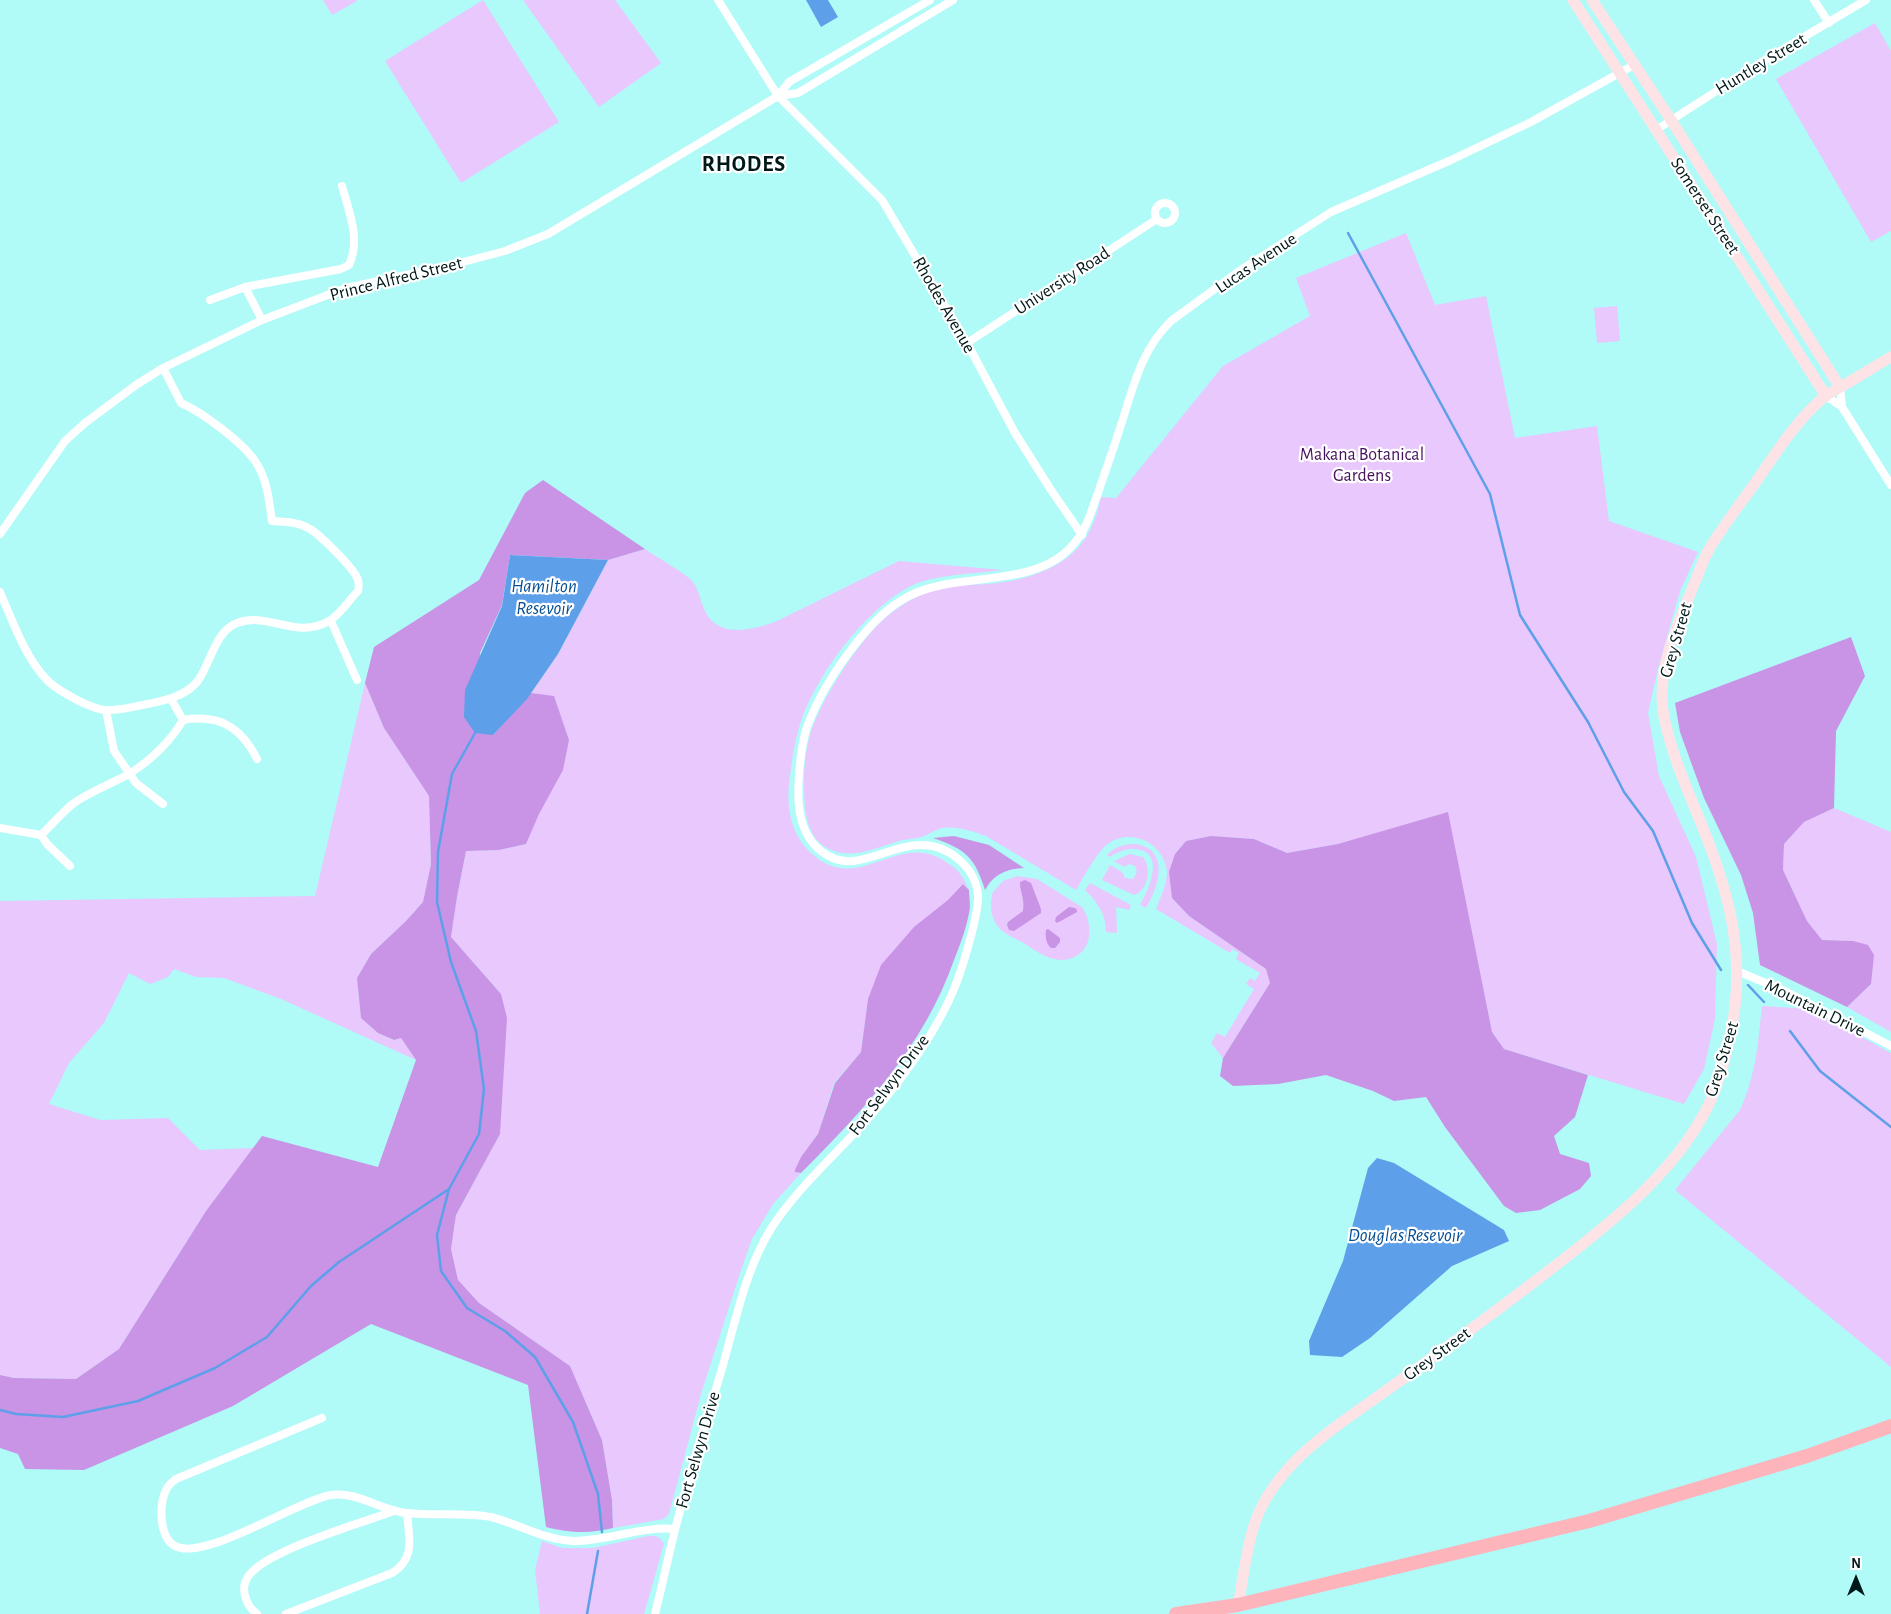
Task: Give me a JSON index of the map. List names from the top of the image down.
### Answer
{
  "streets": {
    "main road": ["Somerset Street", "Grey Street"],
    "street": [
      "Huntley Street",
      "Lucas Avenue",
      "Prince Alfred Street",
      "University Road",
      "Rhodes Avenue",
      "Mountain Drive",
      "Fort Selwyn Drive"
    ]
  },
  "crossings": [
    ["Huntley Street", "Somerset Street"],
    ["Somerset Street", "Lucas Avenue"],
    ["Somerset Street", "Grey Street"],
    ["Lucas Avenue", "Rhodes Avenue"],
    ["Lucas Avenue", "Fort Selwyn Drive"],
    ["Prince Alfred Street", "Rhodes Avenue"],
    ["University Road", "Rhodes Avenue"],
    ["Grey Street", "Mountain Drive"]
  ],
  "districts": ["RHODES"],
  "water": ["Hamilton Resevoir", "Douglas Resevoir"],
  "parks": ["Makana Botanical Gardens"],
  "north": "top"
}
